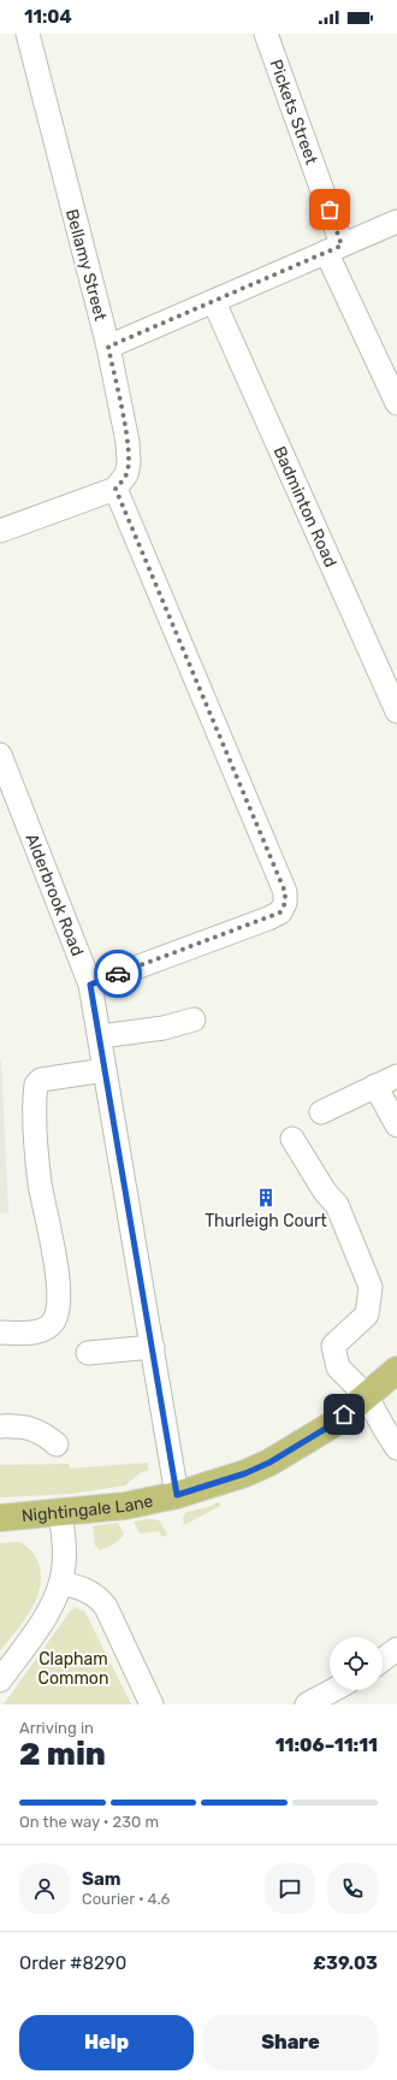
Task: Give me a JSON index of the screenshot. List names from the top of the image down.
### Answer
{
  "streets": {
    "main road": ["Nightingale Lane"],
    "street": [
      "Pickets Street",
      "Bellamy Street",
      "Badminton Road",
      "Alderbrook Road"
    ]
  },
  "crossings": [
    ["Alderbrook Road", "Nightingale Lane"]
  ],
  "parks": ["Clapham Common"],
  "places": {
    "building": ["Thurleigh Court"]
  },
  "page": {
    "status": "11:04",
    "heading": ["2 min", "Arriving in", "11:06–11:11"],
    "panel": [
      "Sam",
      "Courier · 4.6",
      "Order #8290",
      "£39.03"
    ],
    "bar": "On the way · 230 m",
    "buttons": ["Help", "Share"]
  }
}
